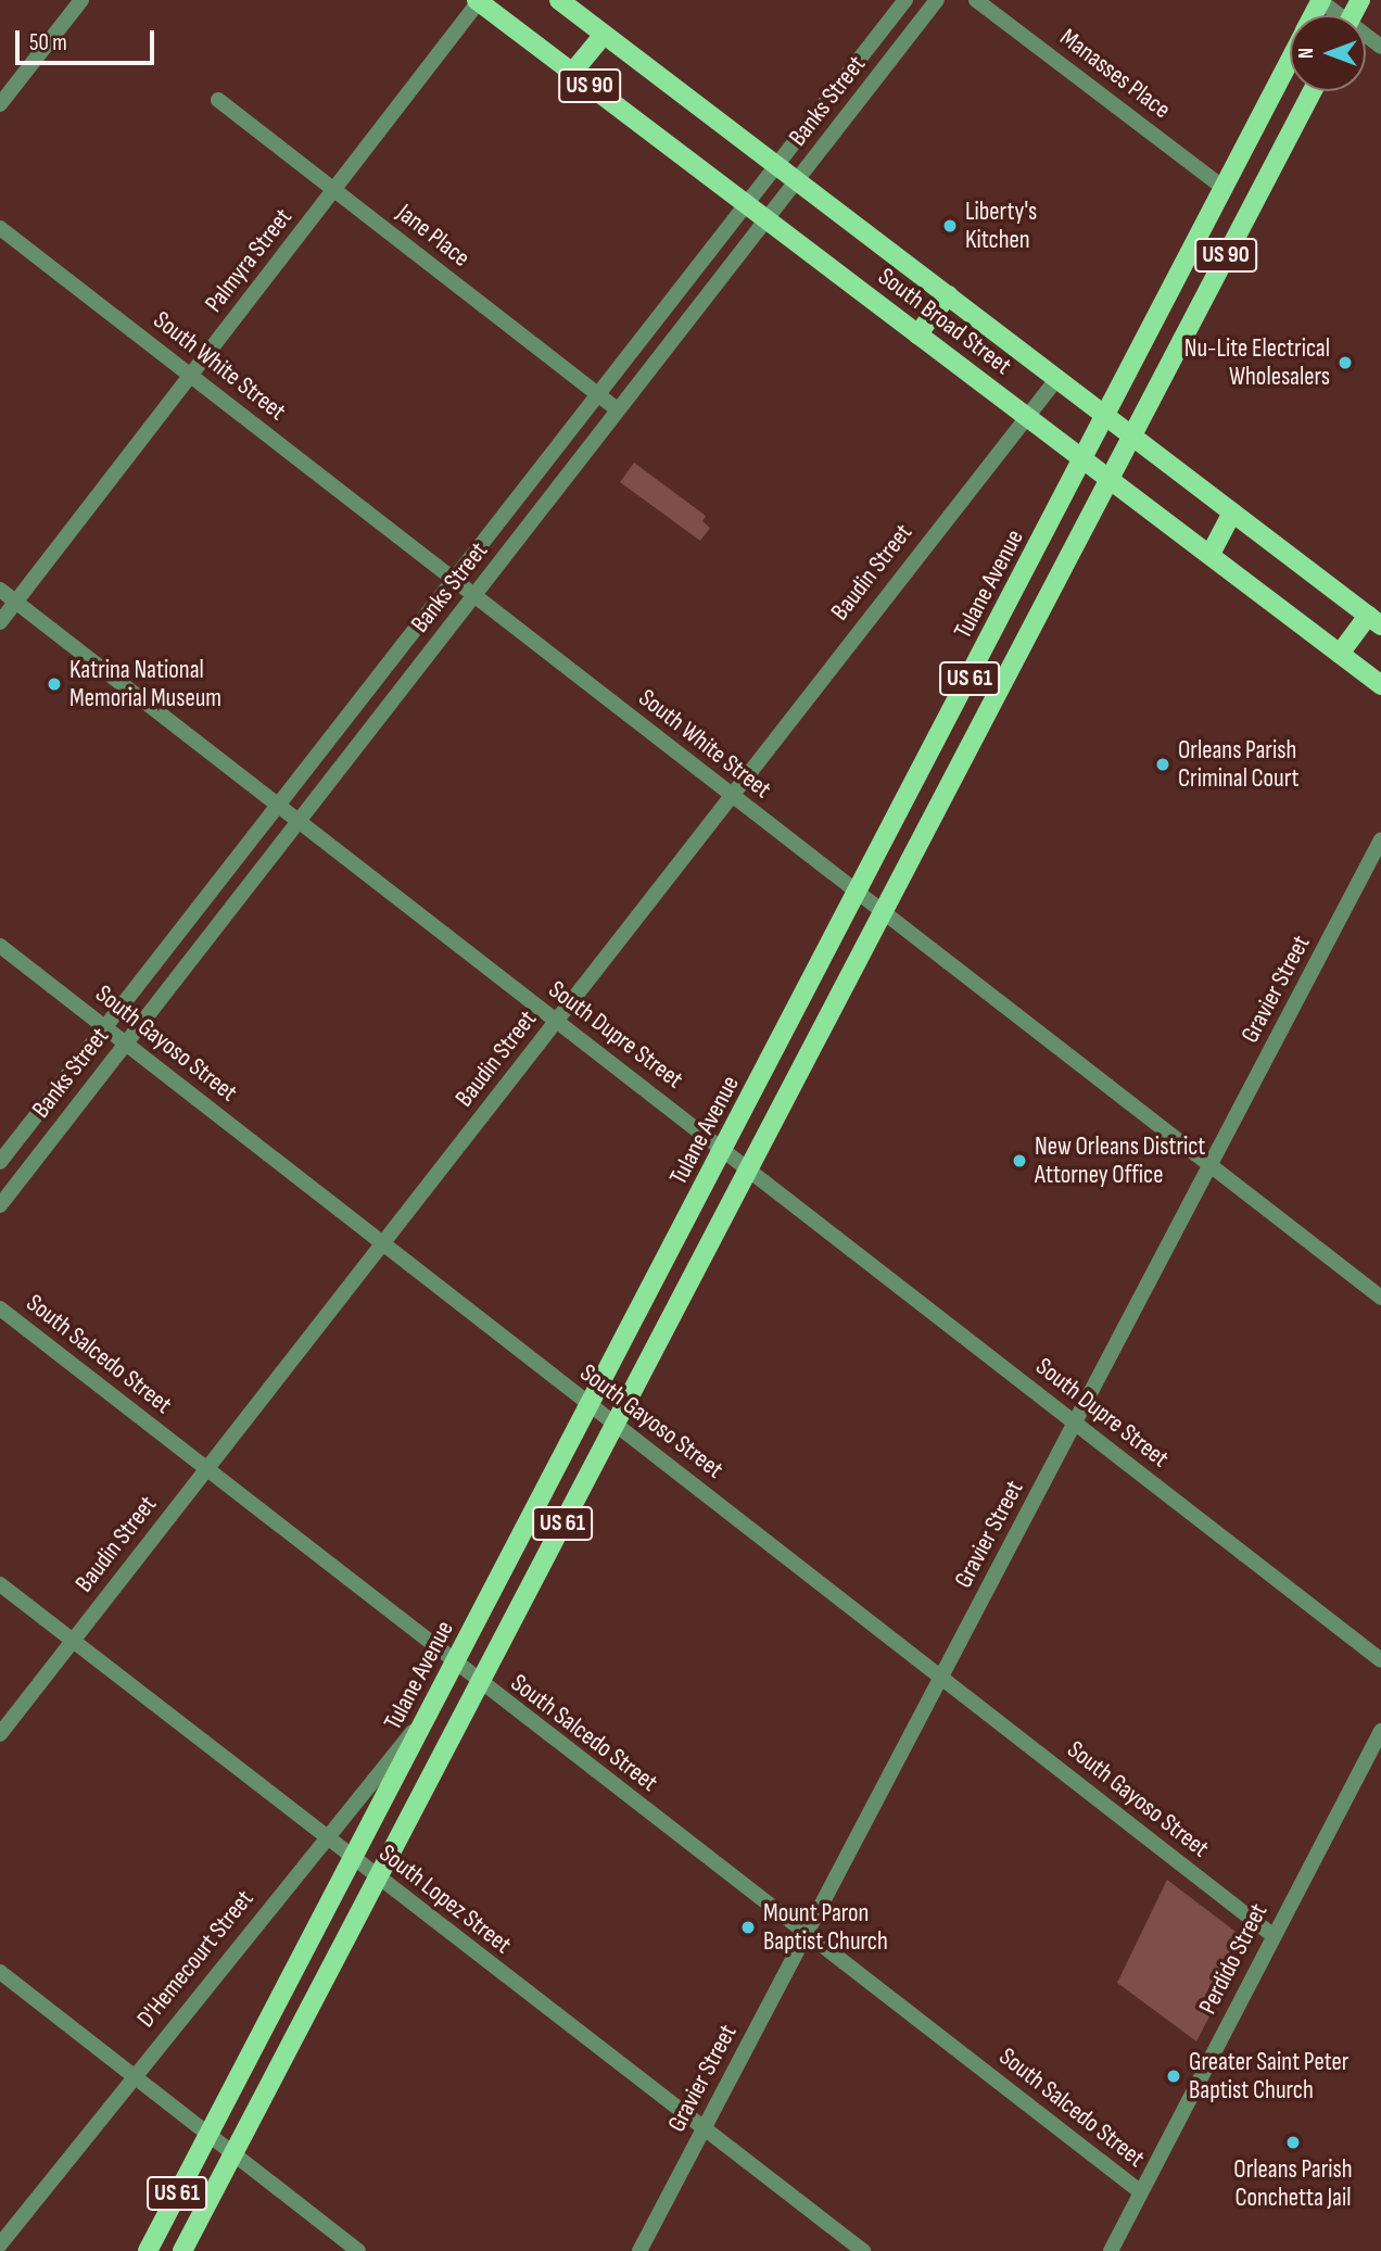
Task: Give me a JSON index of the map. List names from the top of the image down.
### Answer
{
  "streets": {
    "main road": [
      "US 90",
      "South Broad Street",
      "Tulane Avenue",
      "US 61"
    ],
    "street": [
      "Manasses Place",
      "Banks Street",
      "Jane Place",
      "Palmyra Street",
      "South White Street",
      "Baudin Street",
      "Gravier Street",
      "South Dupre Street",
      "South Gayoso Street",
      "South Salcedo Street",
      "South Lopez Street",
      "D'Hemecourt Street",
      "Perdido Street"
    ]
  },
  "crossings": [
    ["Manasses Place", "Tulane Avenue"],
    ["US 90", "South Broad Street"],
    ["US 90", "US 61"],
    ["Banks Street", "Jane Place"],
    ["Banks Street", "South Broad Street"],
    ["Banks Street", "South White Street"],
    ["Banks Street", "South Dupre Street"],
    ["Banks Street", "South Gayoso Street"],
    ["Jane Place", "Palmyra Street"],
    ["Palmyra Street", "South Broad Street"],
    ["Palmyra Street", "South White Street"],
    ["Palmyra Street", "South Dupre Street"],
    ["South Broad Street", "Baudin Street"],
    ["South Broad Street", "Tulane Avenue"],
    ["South Broad Street", "US 61"],
    ["South White Street", "Baudin Street"],
    ["South White Street", "Tulane Avenue"],
    ["South White Street", "US 61"],
    ["South White Street", "Gravier Street"],
    ["Baudin Street", "South Dupre Street"],
    ["Baudin Street", "South Gayoso Street"],
    ["Baudin Street", "South Salcedo Street"],
    ["Baudin Street", "South Lopez Street"],
    ["Tulane Avenue", "South Dupre Street"],
    ["Tulane Avenue", "South Gayoso Street"],
    ["Tulane Avenue", "South Salcedo Street"],
    ["Tulane Avenue", "South Lopez Street"],
    ["Tulane Avenue", "D'Hemecourt Street"],
    ["US 61", "South Dupre Street"],
    ["US 61", "South Gayoso Street"],
    ["US 61", "South Salcedo Street"],
    ["US 61", "South Lopez Street"],
    ["Gravier Street", "South Dupre Street"],
    ["Gravier Street", "South Gayoso Street"],
    ["Gravier Street", "South Salcedo Street"],
    ["Gravier Street", "South Lopez Street"],
    ["South Gayoso Street", "Perdido Street"],
    ["South Salcedo Street", "Perdido Street"],
    ["South Lopez Street", "D'Hemecourt Street"]
  ],
  "places": [
    "Liberty's Kitchen",
    "Nu-Lite Electrical Wholesalers",
    "Katrina National Memorial Museum",
    "Orleans Parish Criminal Court",
    "New Orleans District Attorney Office",
    "Mount Paron Baptist Church",
    "Greater Saint Peter Baptist Church",
    "Orleans Parish Conchetta Jail"
  ],
  "scale_bar": "50 m",
  "north": "left"
}
